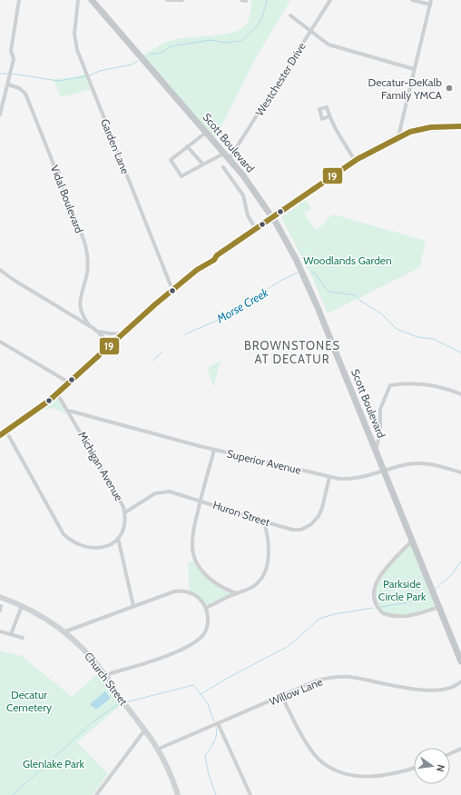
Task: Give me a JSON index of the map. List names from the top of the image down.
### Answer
{
  "streets": {
    "highway": ["Scott Boulevard"],
    "main road": ["Church Street"],
    "street": [
      "Westchester Drive",
      "Garden Lane",
      "Vidal Boulevard",
      "Superior Avenue",
      "Michigan Avenue",
      "Huron Street",
      "Willow Lane"
    ]
  },
  "crossings": [
    ["Westchester Drive", "Scott Boulevard"],
    ["Scott Boulevard", "Superior Avenue"],
    ["Superior Avenue", "Michigan Avenue"],
    ["Superior Avenue", "Huron Street"],
    ["Michigan Avenue", "Huron Street"],
    ["Church Street", "Willow Lane"]
  ],
  "districts": ["BROWNSTONES AT DECATUR"],
  "water": ["Morse Creek"],
  "parks": [
    "Woodlands Garden",
    "Parkside Circle Park",
    "Decatur Cemetery",
    "Glenlake Park"
  ],
  "places": ["Decatur-DeKalb Family YMCA"],
  "lines": ["transit line 19"],
  "north": "right"
}
